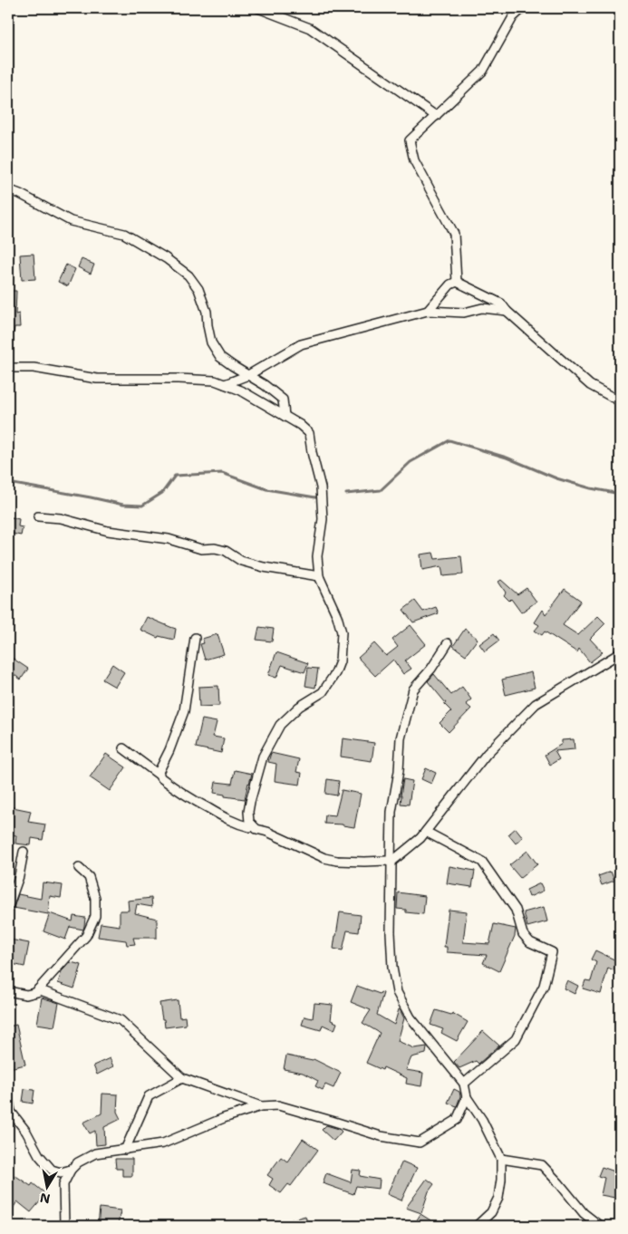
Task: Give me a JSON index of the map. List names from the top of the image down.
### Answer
{
  "north": "bottom"
}
